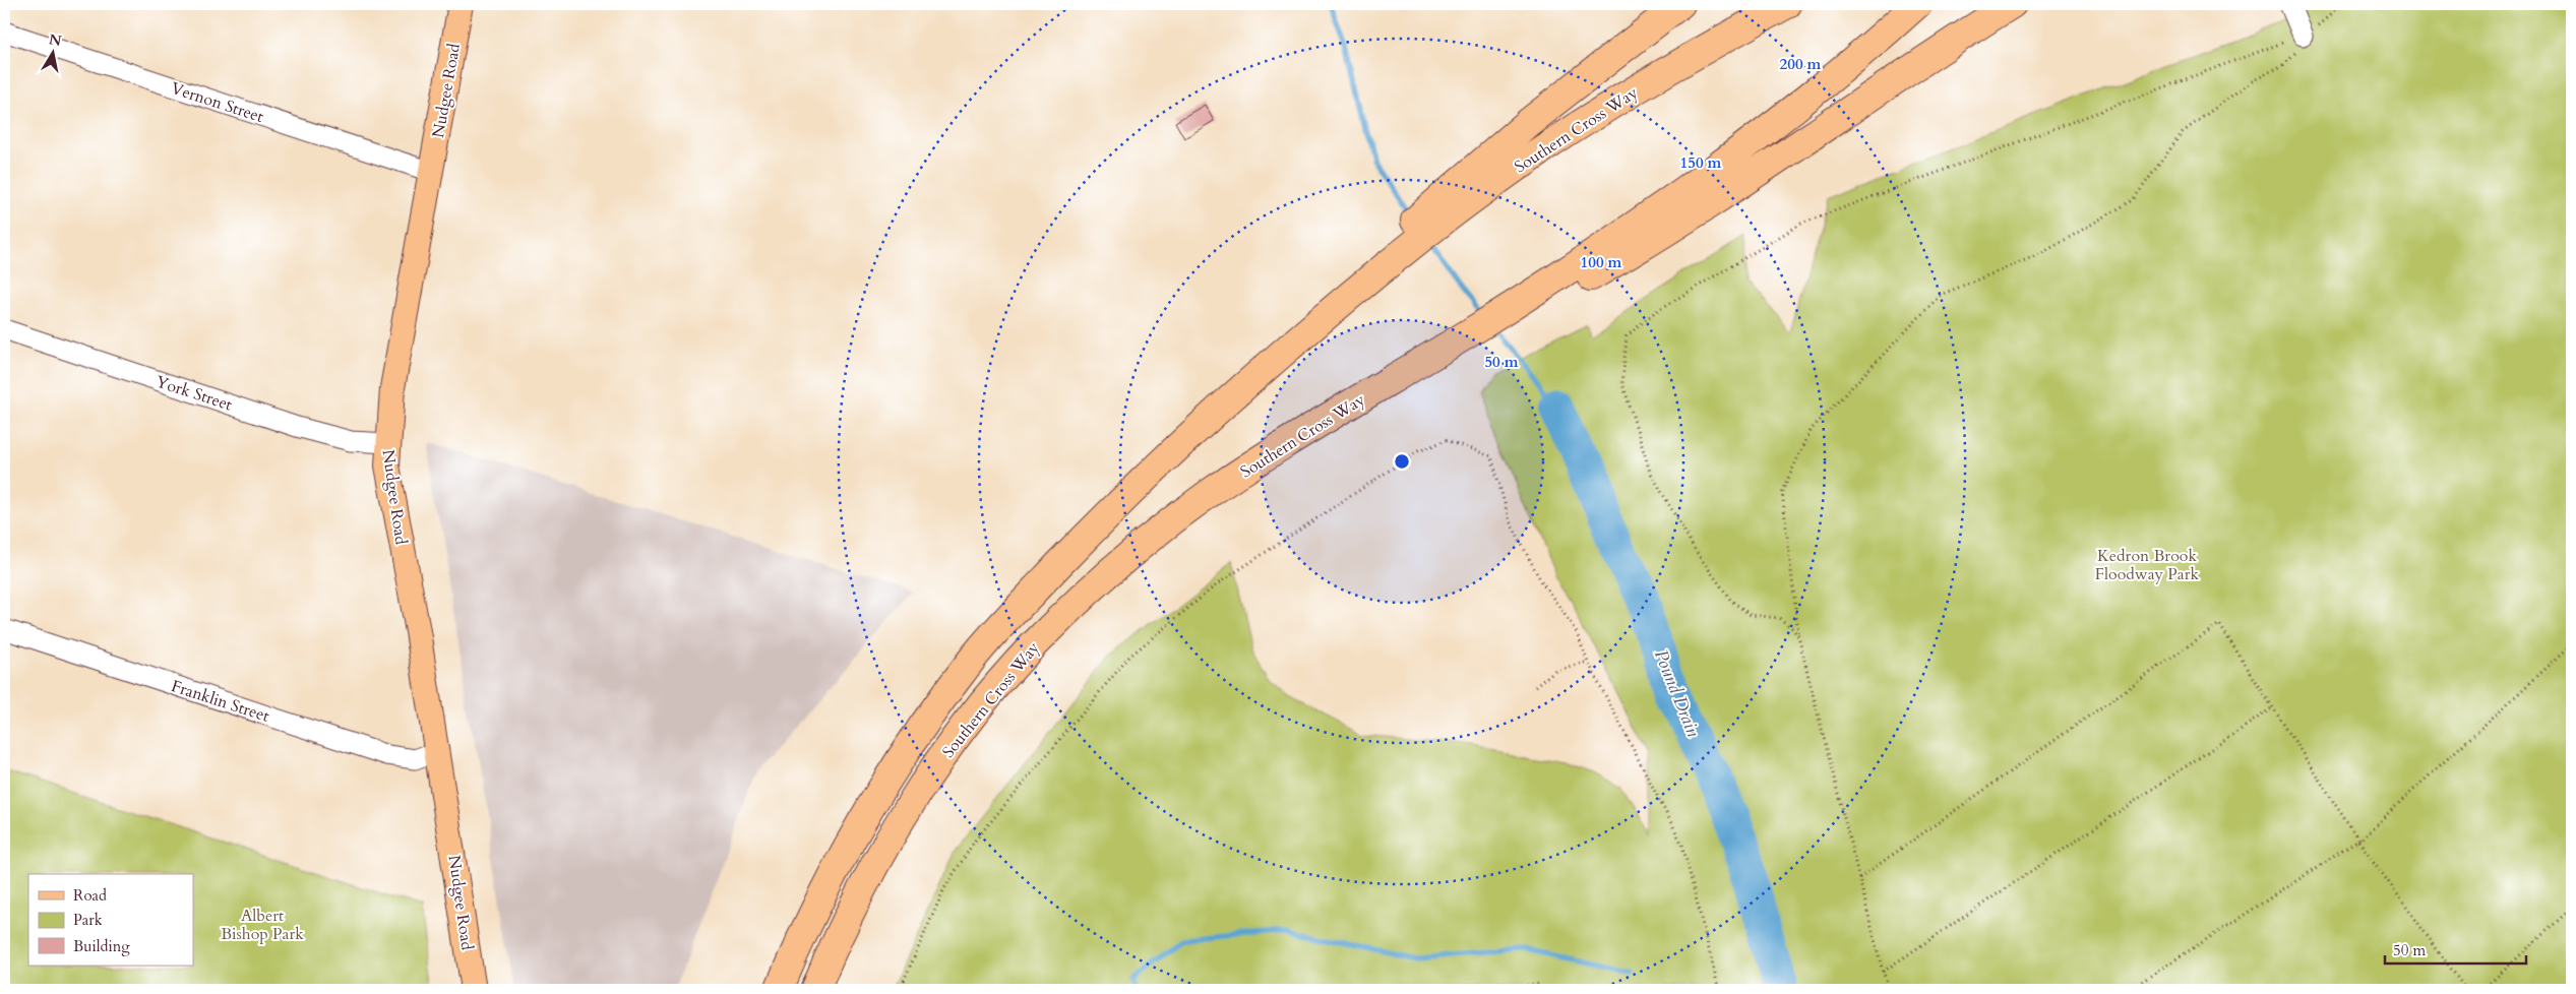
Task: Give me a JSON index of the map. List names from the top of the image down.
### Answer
{
  "streets": {
    "highway": ["Southern Cross Way"],
    "main road": ["Nudgee Road"],
    "street": ["Vernon Street", "York Street", "Franklin Street"]
  },
  "crossings": [
    ["Nudgee Road", "Vernon Street"],
    ["Nudgee Road", "York Street"],
    ["Nudgee Road", "Franklin Street"]
  ],
  "water": ["Pound Drain"],
  "parks": ["Kedron Brook Floodway Park", "Albert Bishop Park"],
  "legend": ["Road", "Park", "Building"],
  "scale_bar": "50 m",
  "north": "top",
  "rings": [
    "200 m",
    "150 m",
    "100 m",
    "50 m"
  ]
}
